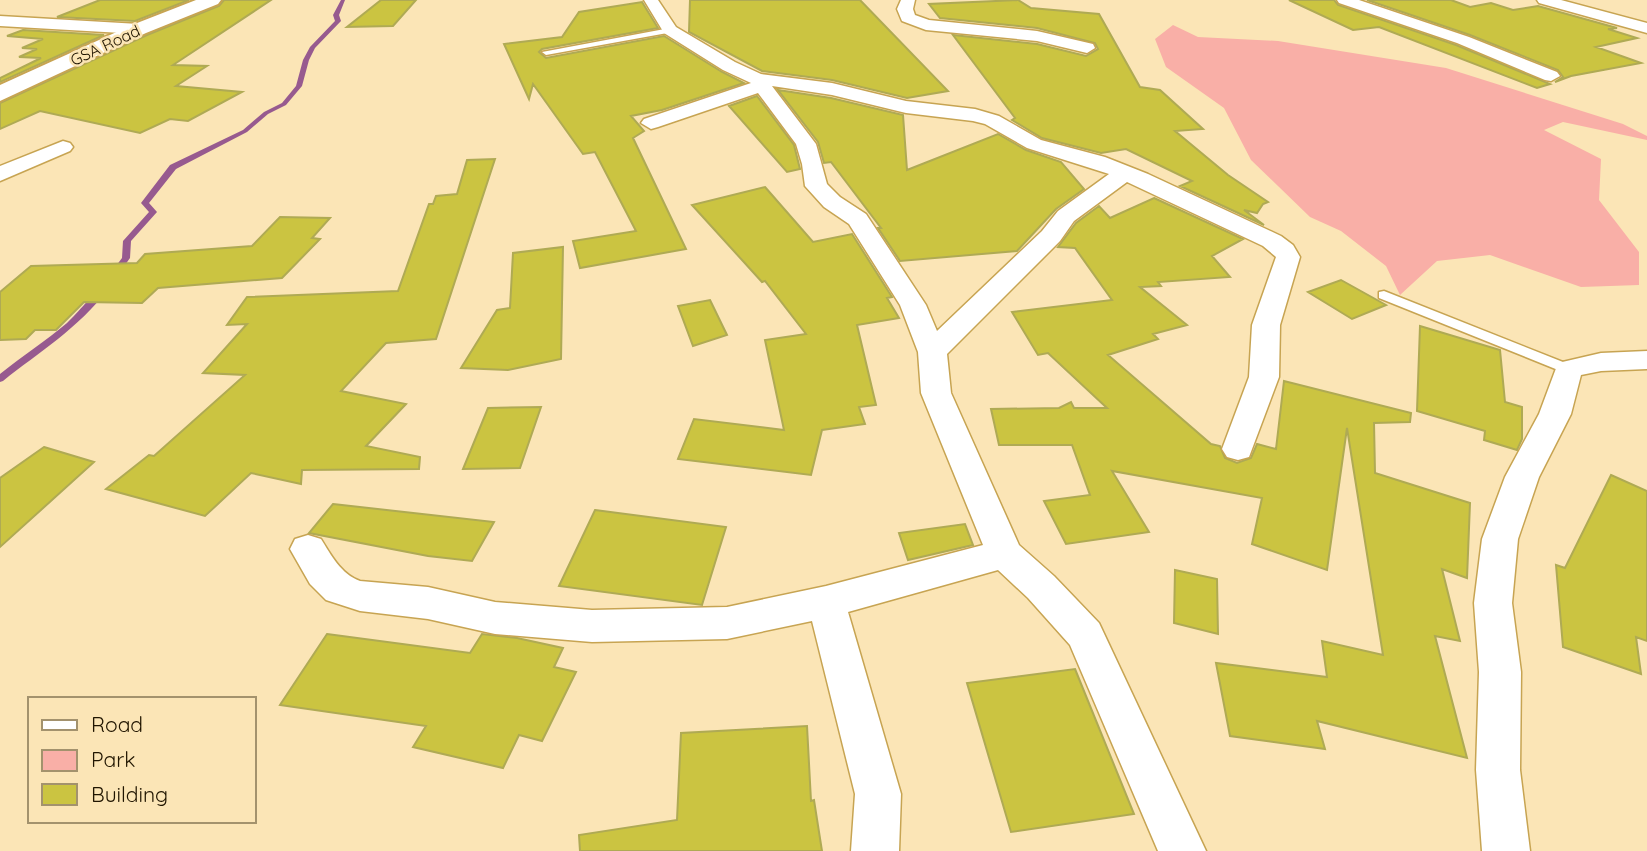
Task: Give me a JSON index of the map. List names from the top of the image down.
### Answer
{
  "streets": {
    "street": ["GSA Road"]
  },
  "legend": ["Road", "Park", "Building"]
}
